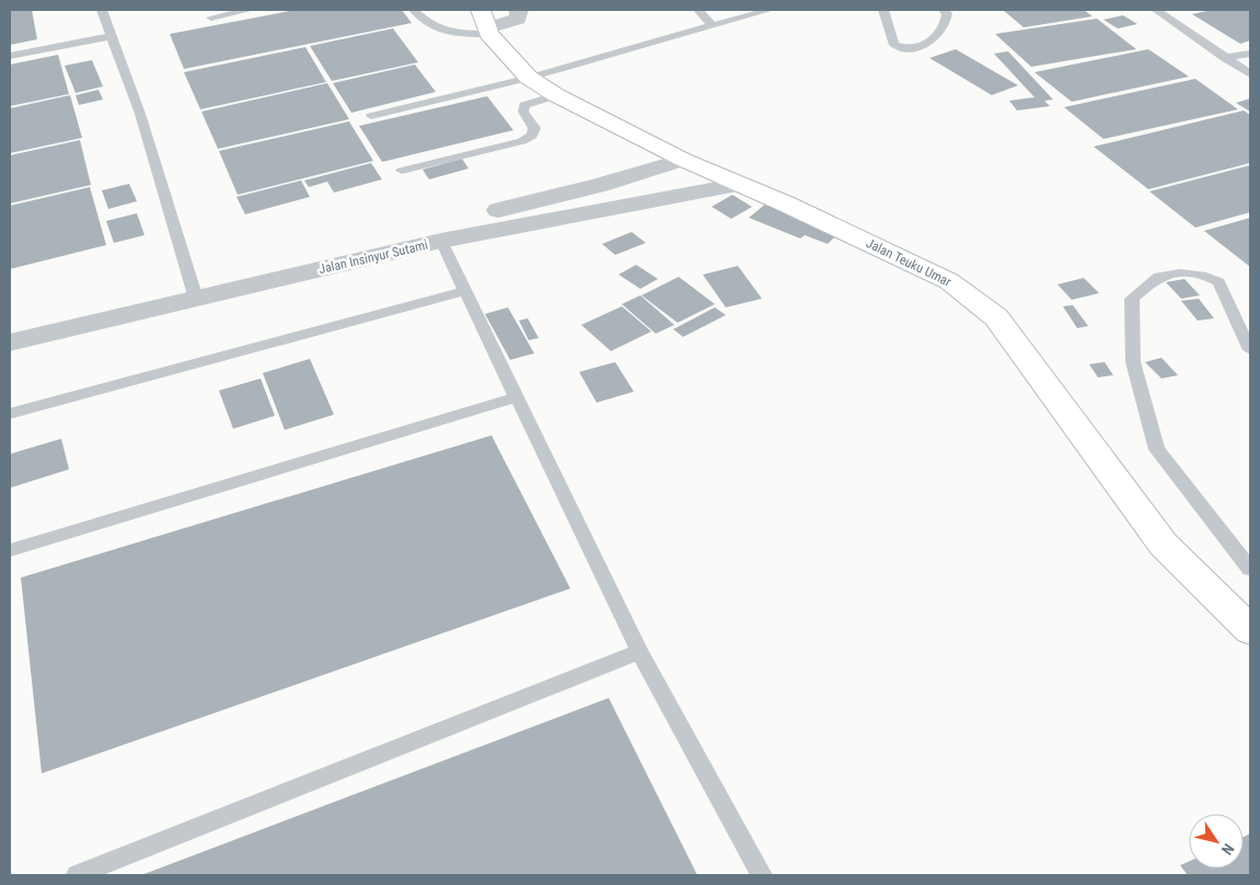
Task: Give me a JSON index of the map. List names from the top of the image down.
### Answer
{
  "streets": {
    "main road": ["Jalan Teuku Umar"],
    "street": ["Jalan Insinyur Sutami"]
  },
  "crossings": [
    ["Jalan Insinyur Sutami", "Jalan Teuku Umar"]
  ],
  "north": "bottom right"
}
